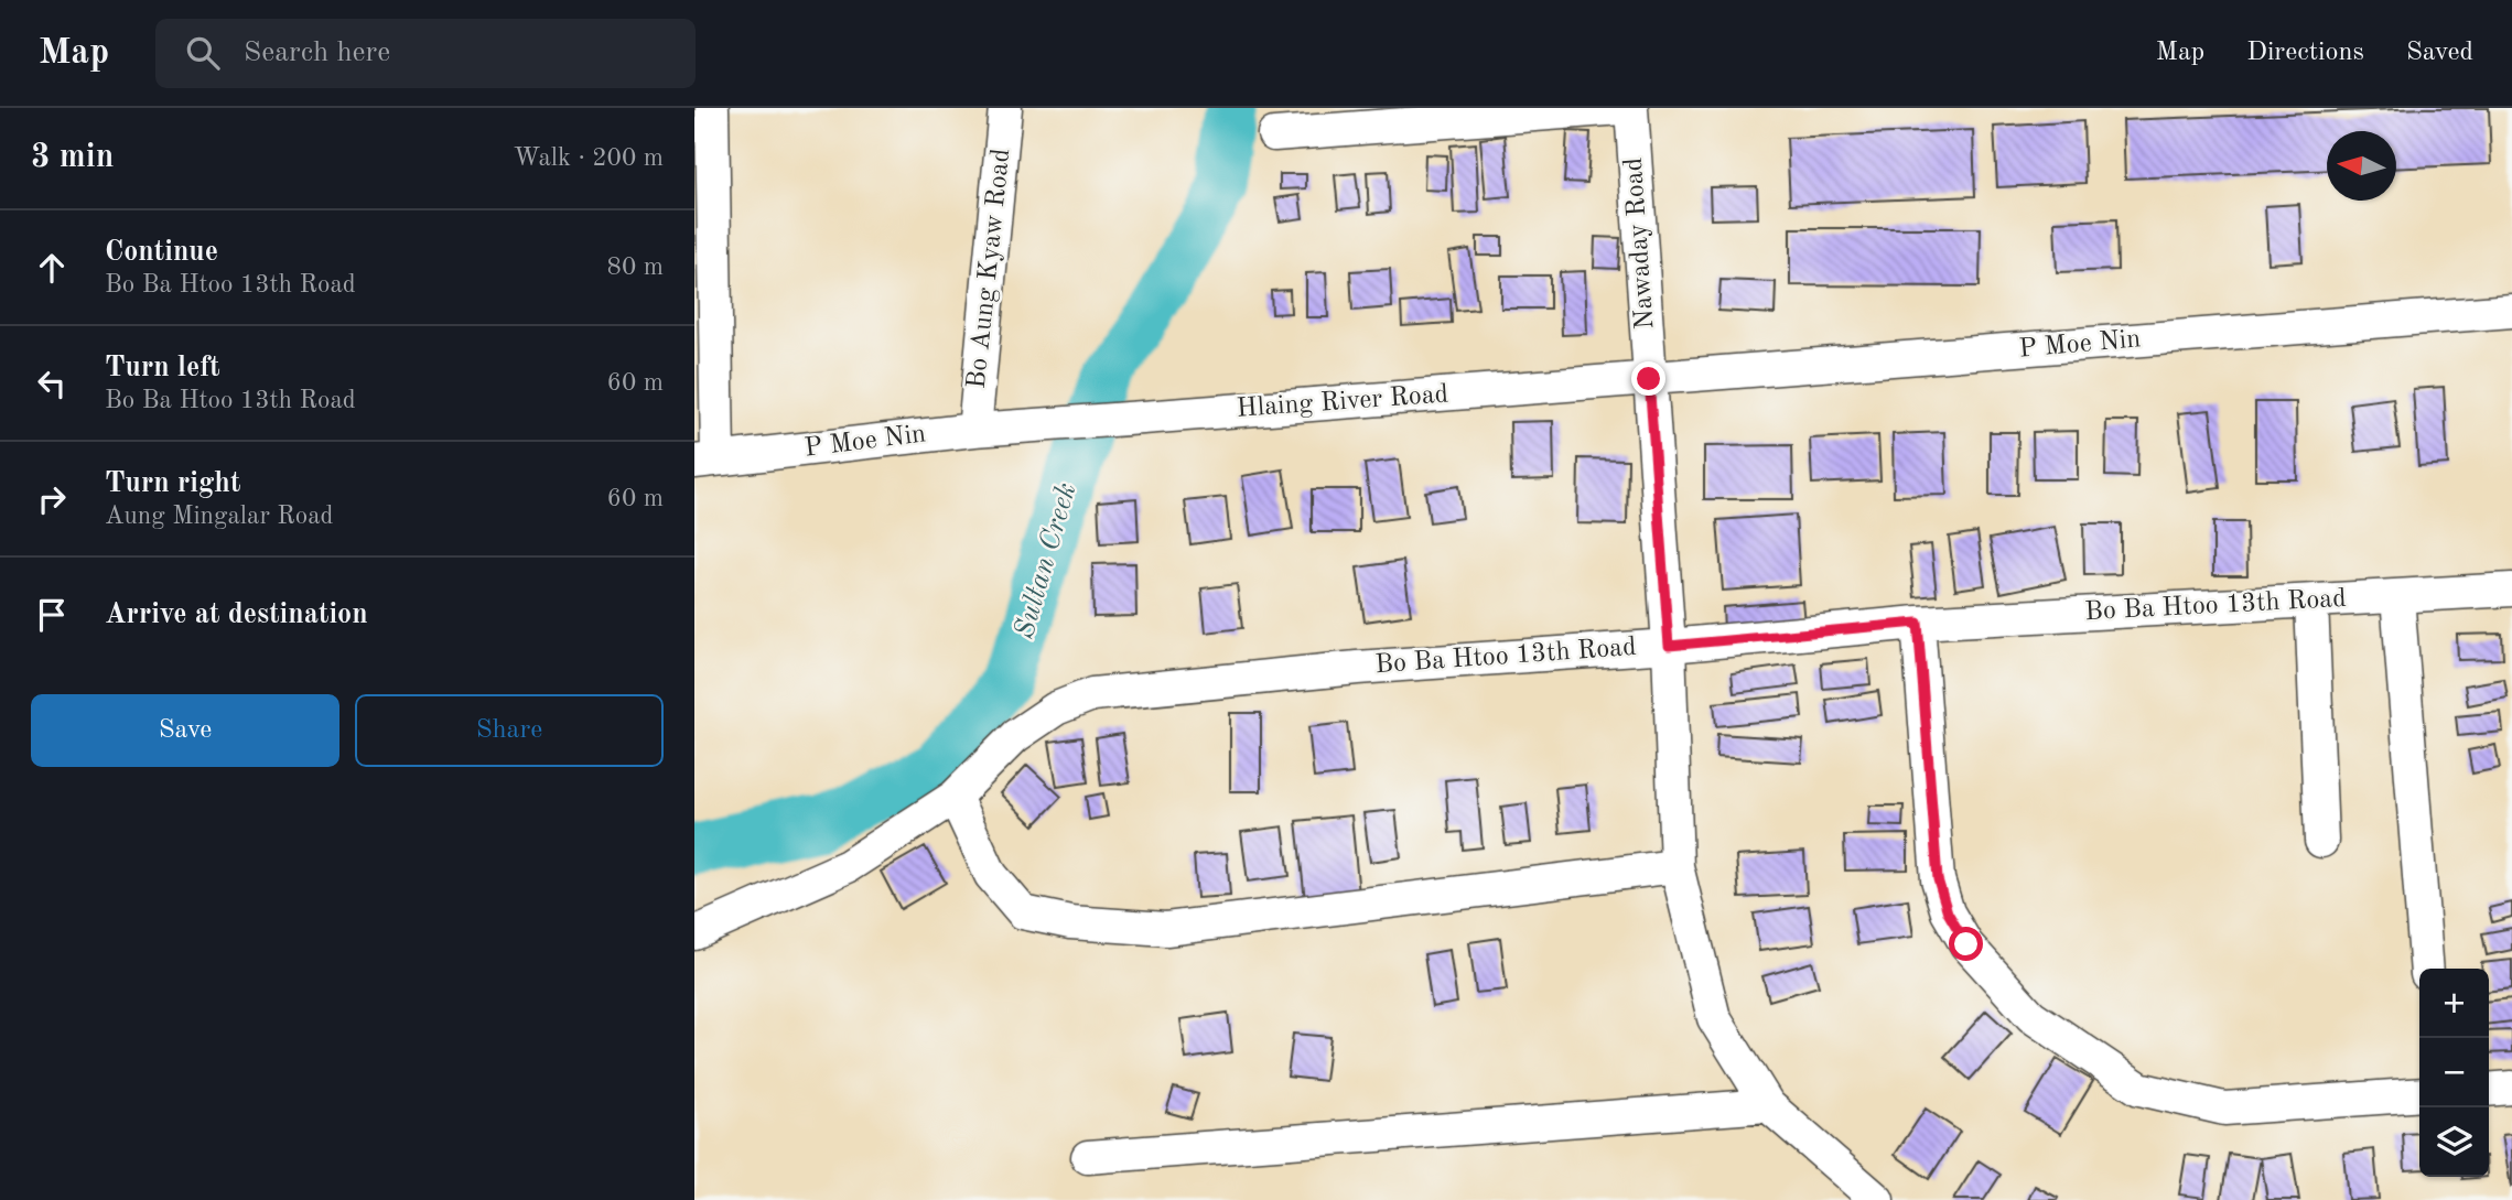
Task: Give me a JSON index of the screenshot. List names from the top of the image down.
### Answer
{
  "streets": {
    "street": [
      "Nawaday Road",
      "Bo Aung Kyaw Road",
      "P Moe Nin",
      "Hlaing River Road",
      "Bo Ba Htoo 13th Road"
    ]
  },
  "crossings": [
    ["Nawaday Road", "P Moe Nin"],
    ["Nawaday Road", "Hlaing River Road"],
    ["Nawaday Road", "Bo Ba Htoo 13th Road"],
    ["Bo Aung Kyaw Road", "P Moe Nin"],
    ["P Moe Nin", "Hlaing River Road"]
  ],
  "water": ["Sultan Creek"],
  "north": "left",
  "page": {
    "header": "Map",
    "search": "Search here",
    "nav": ["Map", "Directions", "Saved"],
    "heading": ["3 min", "Walk · 200 m"],
    "list": [
      ["Continue", "Bo Ba Htoo 13th Road", "80 m"],
      ["Turn left", "Bo Ba Htoo 13th Road", "60 m"],
      ["Turn right", "Aung Mingalar Road", "60 m"],
      "Arrive at destination"
    ],
    "buttons": ["Save", "Share"],
    "map_buttons": ["+", "−"]
  }
}
